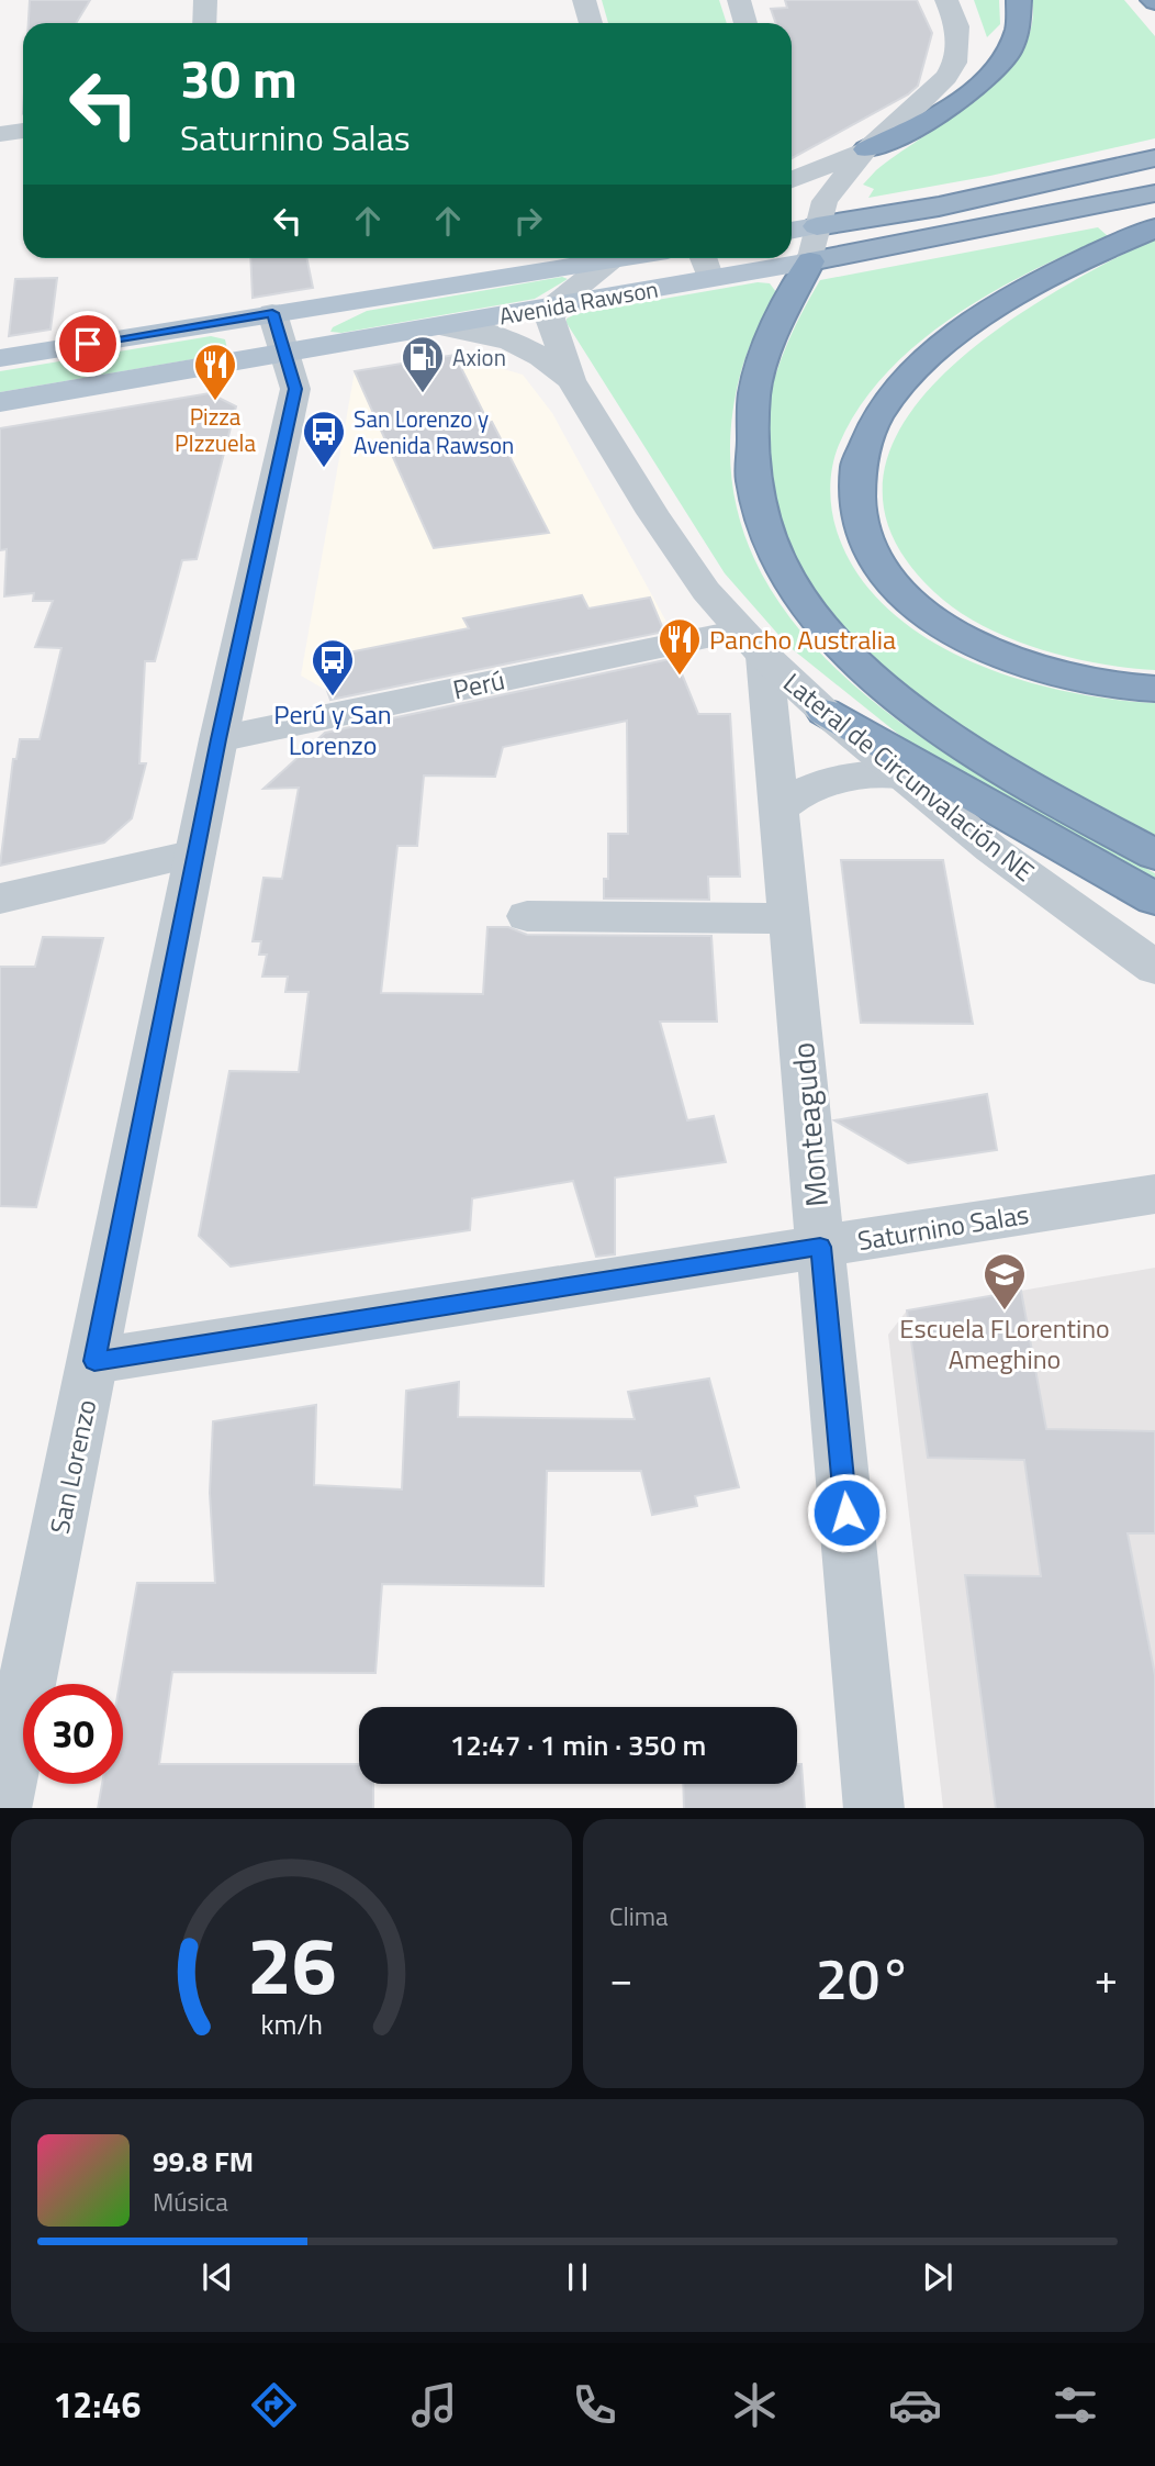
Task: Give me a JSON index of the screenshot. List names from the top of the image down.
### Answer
{
  "streets": {
    "highway": ["Avenida Rawson"],
    "street": [
      "Perú",
      "Lateral de Circunvalación NE",
      "Monteagudo",
      "Saturnino Salas",
      "San Lorenzo"
    ]
  },
  "crossings": [
    ["Avenida Rawson", "Lateral de Circunvalación NE"],
    ["Avenida Rawson", "San Lorenzo"],
    ["Perú", "Lateral de Circunvalación NE"],
    ["Perú", "Monteagudo"],
    ["Perú", "San Lorenzo"],
    ["Lateral de Circunvalación NE", "Monteagudo"],
    ["Monteagudo", "Saturnino Salas"],
    ["Saturnino Salas", "San Lorenzo"]
  ],
  "places": {
    "fuel station": ["Axion"],
    "restaurant": ["Pizza PIzzuela", "Pancho Australia"],
    "bus stop": ["San Lorenzo y Avenida Rawson", "Perú y San Lorenzo"],
    "school or university": ["Escuela FLorentino Ameghino"]
  },
  "page": {
    "turn": ["30 m", "Saturnino Salas"],
    "limit": "30",
    "trip": "12:47 · 1 min · 350 m",
    "tile": "Clima",
    "heat": ["−", "20°", "+"],
    "song": ["99.8 FM", "Música"],
    "tabs": "12:46",
    "gauge": ["26", "km/h"]
  }
}
